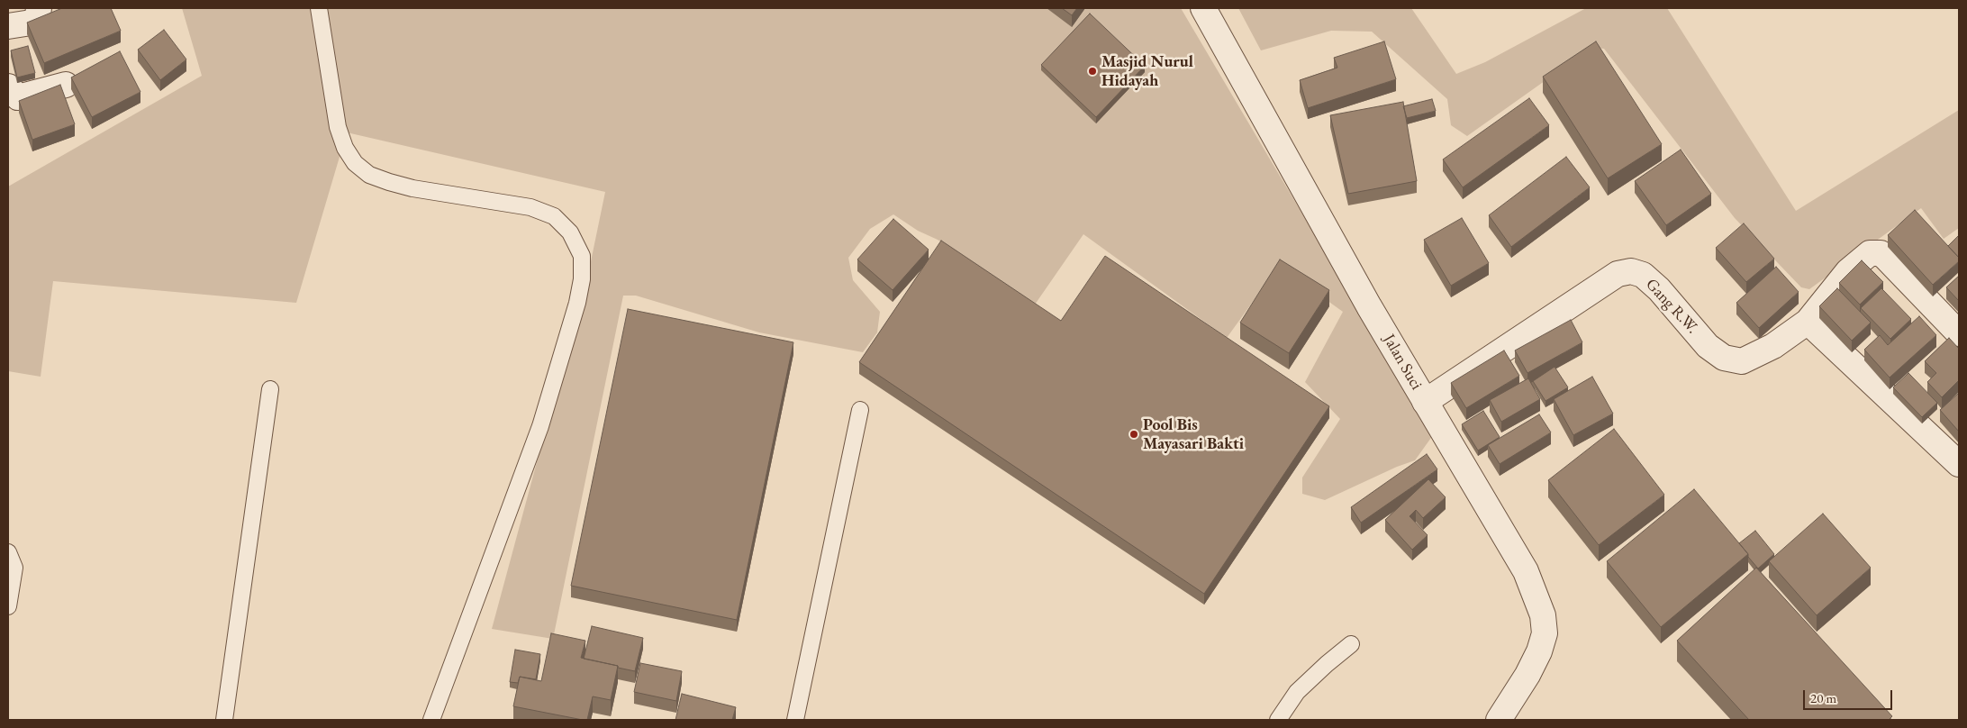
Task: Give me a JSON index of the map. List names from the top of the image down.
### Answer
{
  "streets": {
    "street": ["Gang R.W.", "Jalan Suci"]
  },
  "crossings": [
    ["Gang R.W.", "Jalan Suci"]
  ],
  "places": ["Masjid Nurul Hidayah", "Pool Bis Mayasari Bakti"],
  "scale_bar": "20 m"
}
